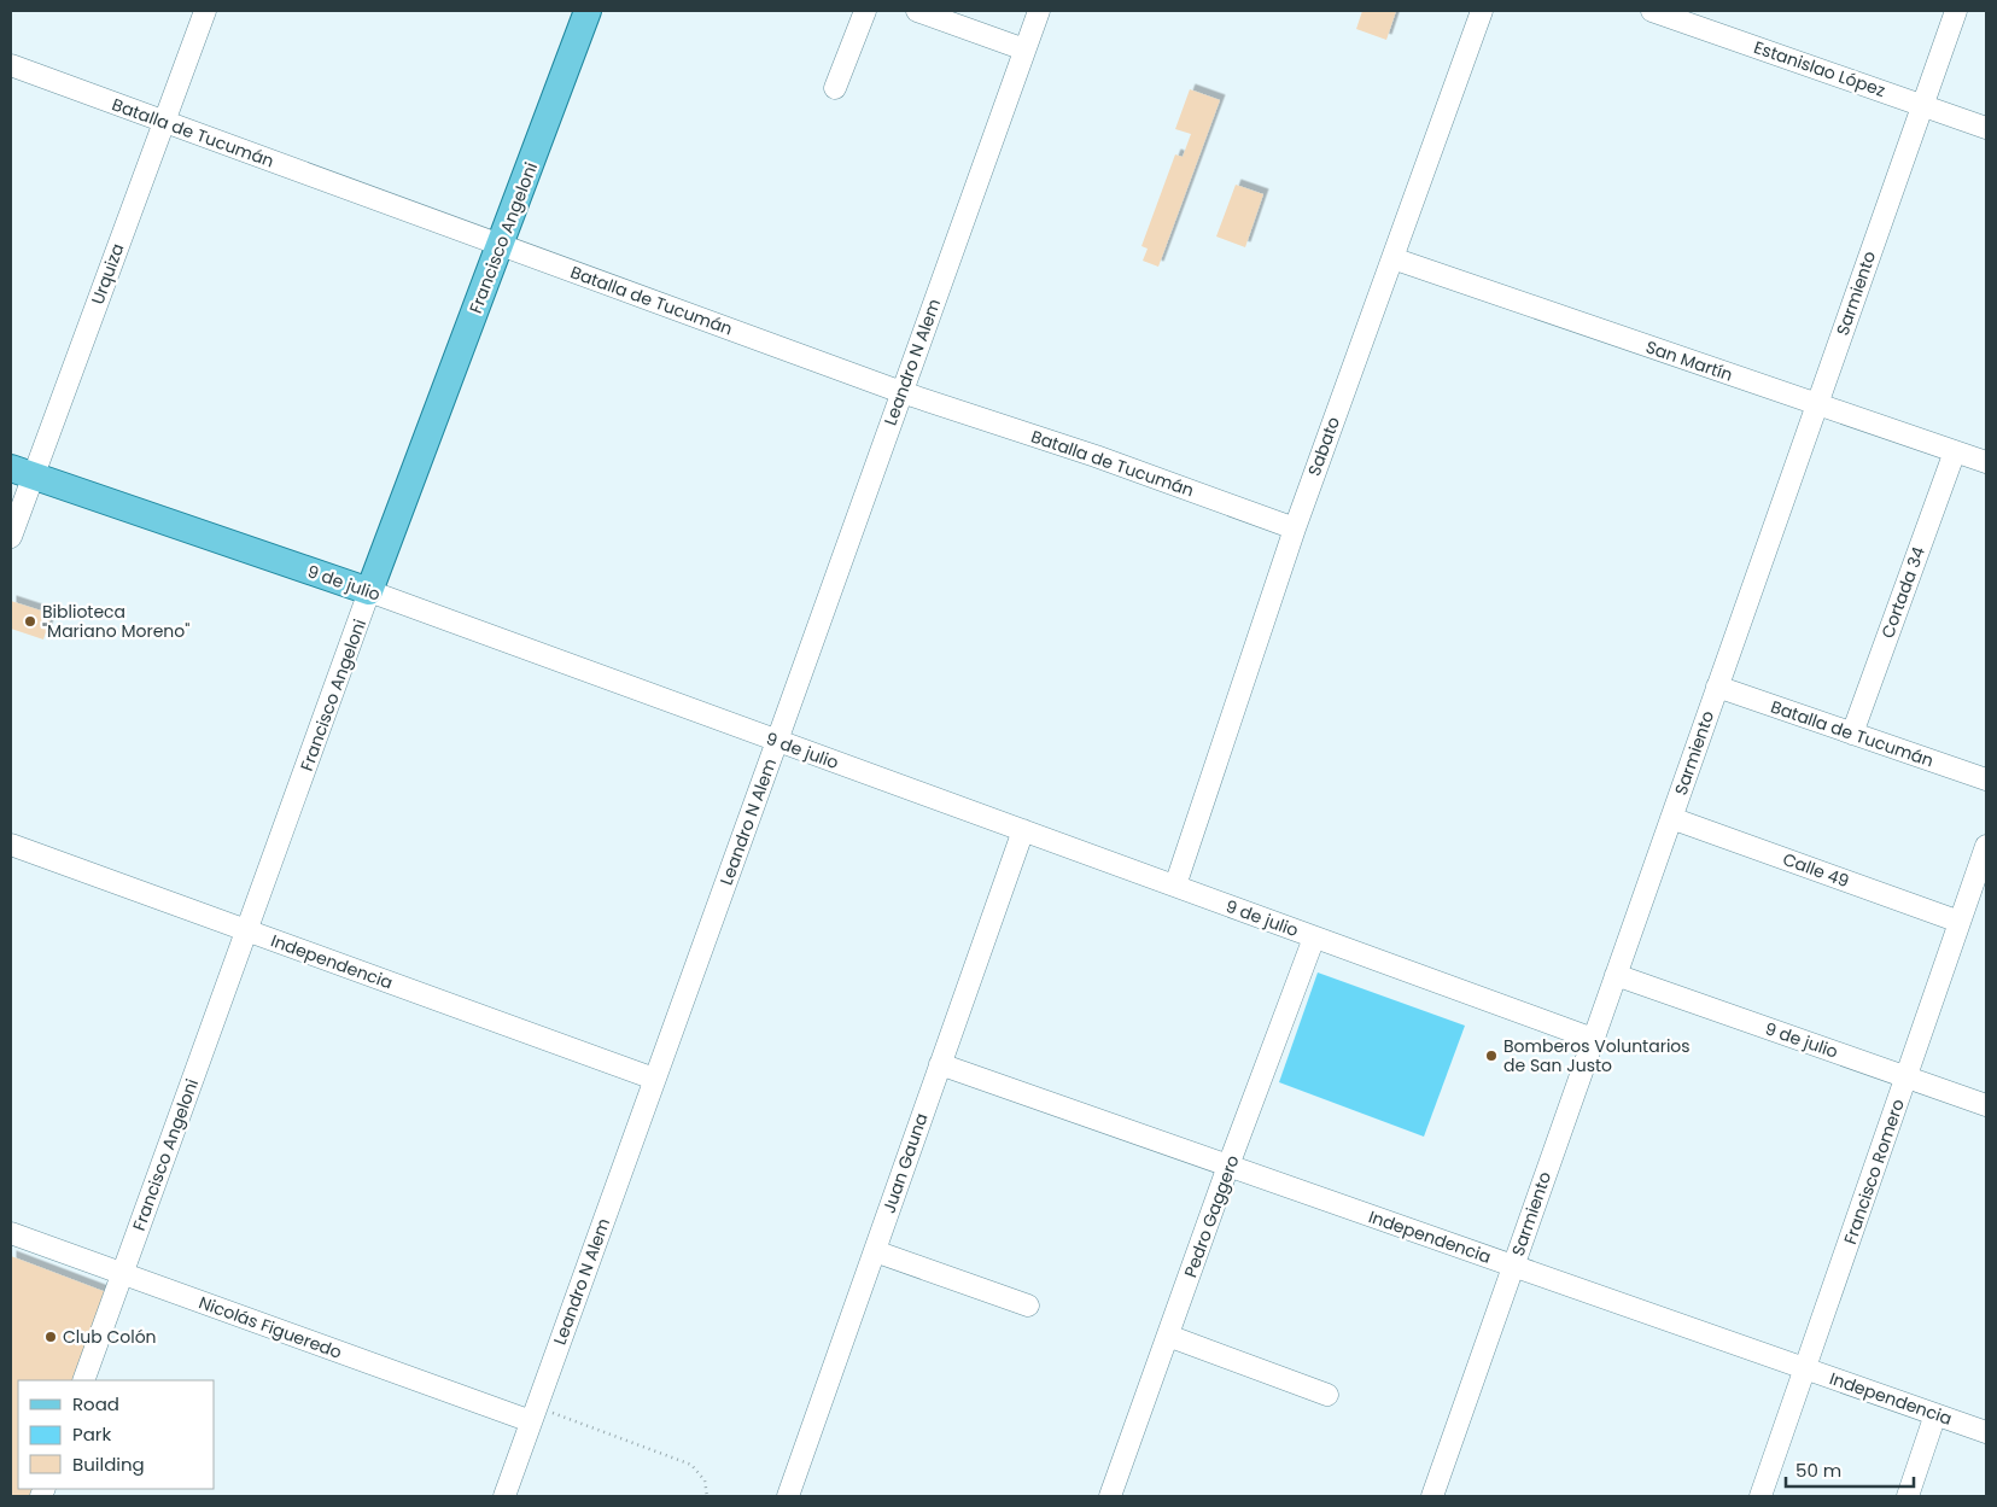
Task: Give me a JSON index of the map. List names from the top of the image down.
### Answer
{
  "streets": {
    "main road": ["Francisco Angeloni", "9 de julio"],
    "street": [
      "Estanislao López",
      "Batalla de Tucumán",
      "Urquiza",
      "Sarmiento",
      "San Martín",
      "Leandro N Alem",
      "Sabato",
      "Cortada 34",
      "Calle 49",
      "Independencia",
      "Juan Gauna",
      "Francisco Romero",
      "Pedro Gaggero",
      "Nicolás Figueredo"
    ]
  },
  "crossings": [
    ["Estanislao López", "Sarmiento"],
    ["Batalla de Tucumán", "Francisco Angeloni"],
    ["Batalla de Tucumán", "Urquiza"],
    ["Batalla de Tucumán", "Sarmiento"],
    ["Batalla de Tucumán", "Leandro N Alem"],
    ["Batalla de Tucumán", "Sabato"],
    ["Batalla de Tucumán", "Cortada 34"],
    ["Francisco Angeloni", "9 de julio"],
    ["Francisco Angeloni", "Independencia"],
    ["Francisco Angeloni", "Nicolás Figueredo"],
    ["Urquiza", "9 de julio"],
    ["Sarmiento", "San Martín"],
    ["Sarmiento", "9 de julio"],
    ["Sarmiento", "Calle 49"],
    ["Sarmiento", "Independencia"],
    ["San Martín", "Sabato"],
    ["San Martín", "Cortada 34"],
    ["Leandro N Alem", "9 de julio"],
    ["Leandro N Alem", "Independencia"],
    ["Leandro N Alem", "Nicolás Figueredo"],
    ["Sabato", "9 de julio"],
    ["9 de julio", "Juan Gauna"],
    ["9 de julio", "Francisco Romero"],
    ["9 de julio", "Pedro Gaggero"],
    ["Calle 49", "Francisco Romero"],
    ["Independencia", "Juan Gauna"],
    ["Independencia", "Francisco Romero"],
    ["Independencia", "Pedro Gaggero"]
  ],
  "places": ["Biblioteca \"Mariano Moreno\"", "Bomberos Voluntarios de San Justo", "Club Colón"],
  "legend": ["Road", "Park", "Building"],
  "scale_bar": "50 m"
}
